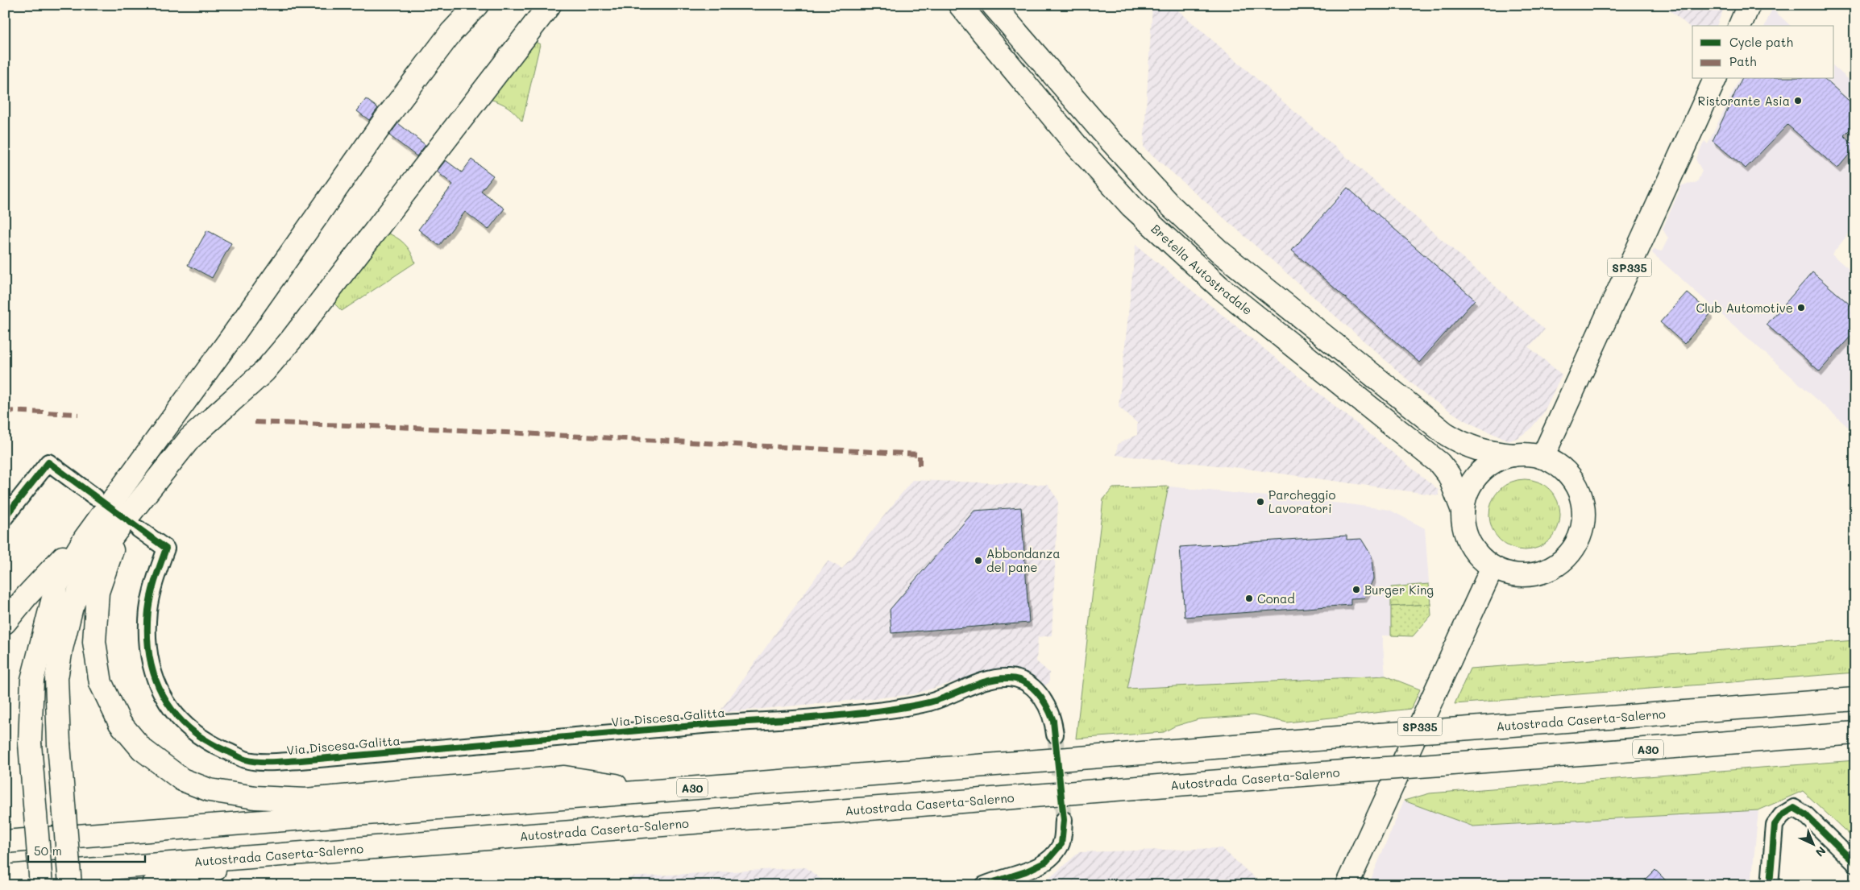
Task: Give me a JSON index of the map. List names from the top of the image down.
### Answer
{
  "streets": {
    "main road": [
      "SP335",
      "Bretella Autostradale",
      "Autostrada Caserta-Salerno",
      "A30"
    ],
    "street": ["Via Discesa Galitta"]
  },
  "crossings": [
    ["SP335", "Bretella Autostradale"]
  ],
  "places": [
    "Ristorante Asia",
    "Club Automotive",
    "Parcheggio Lavoratori",
    "Abbondanza del pane",
    "Burger King",
    "Conad"
  ],
  "legend": ["Cycle path", "Path"],
  "scale_bar": "50 m",
  "north": "bottom right"
}
